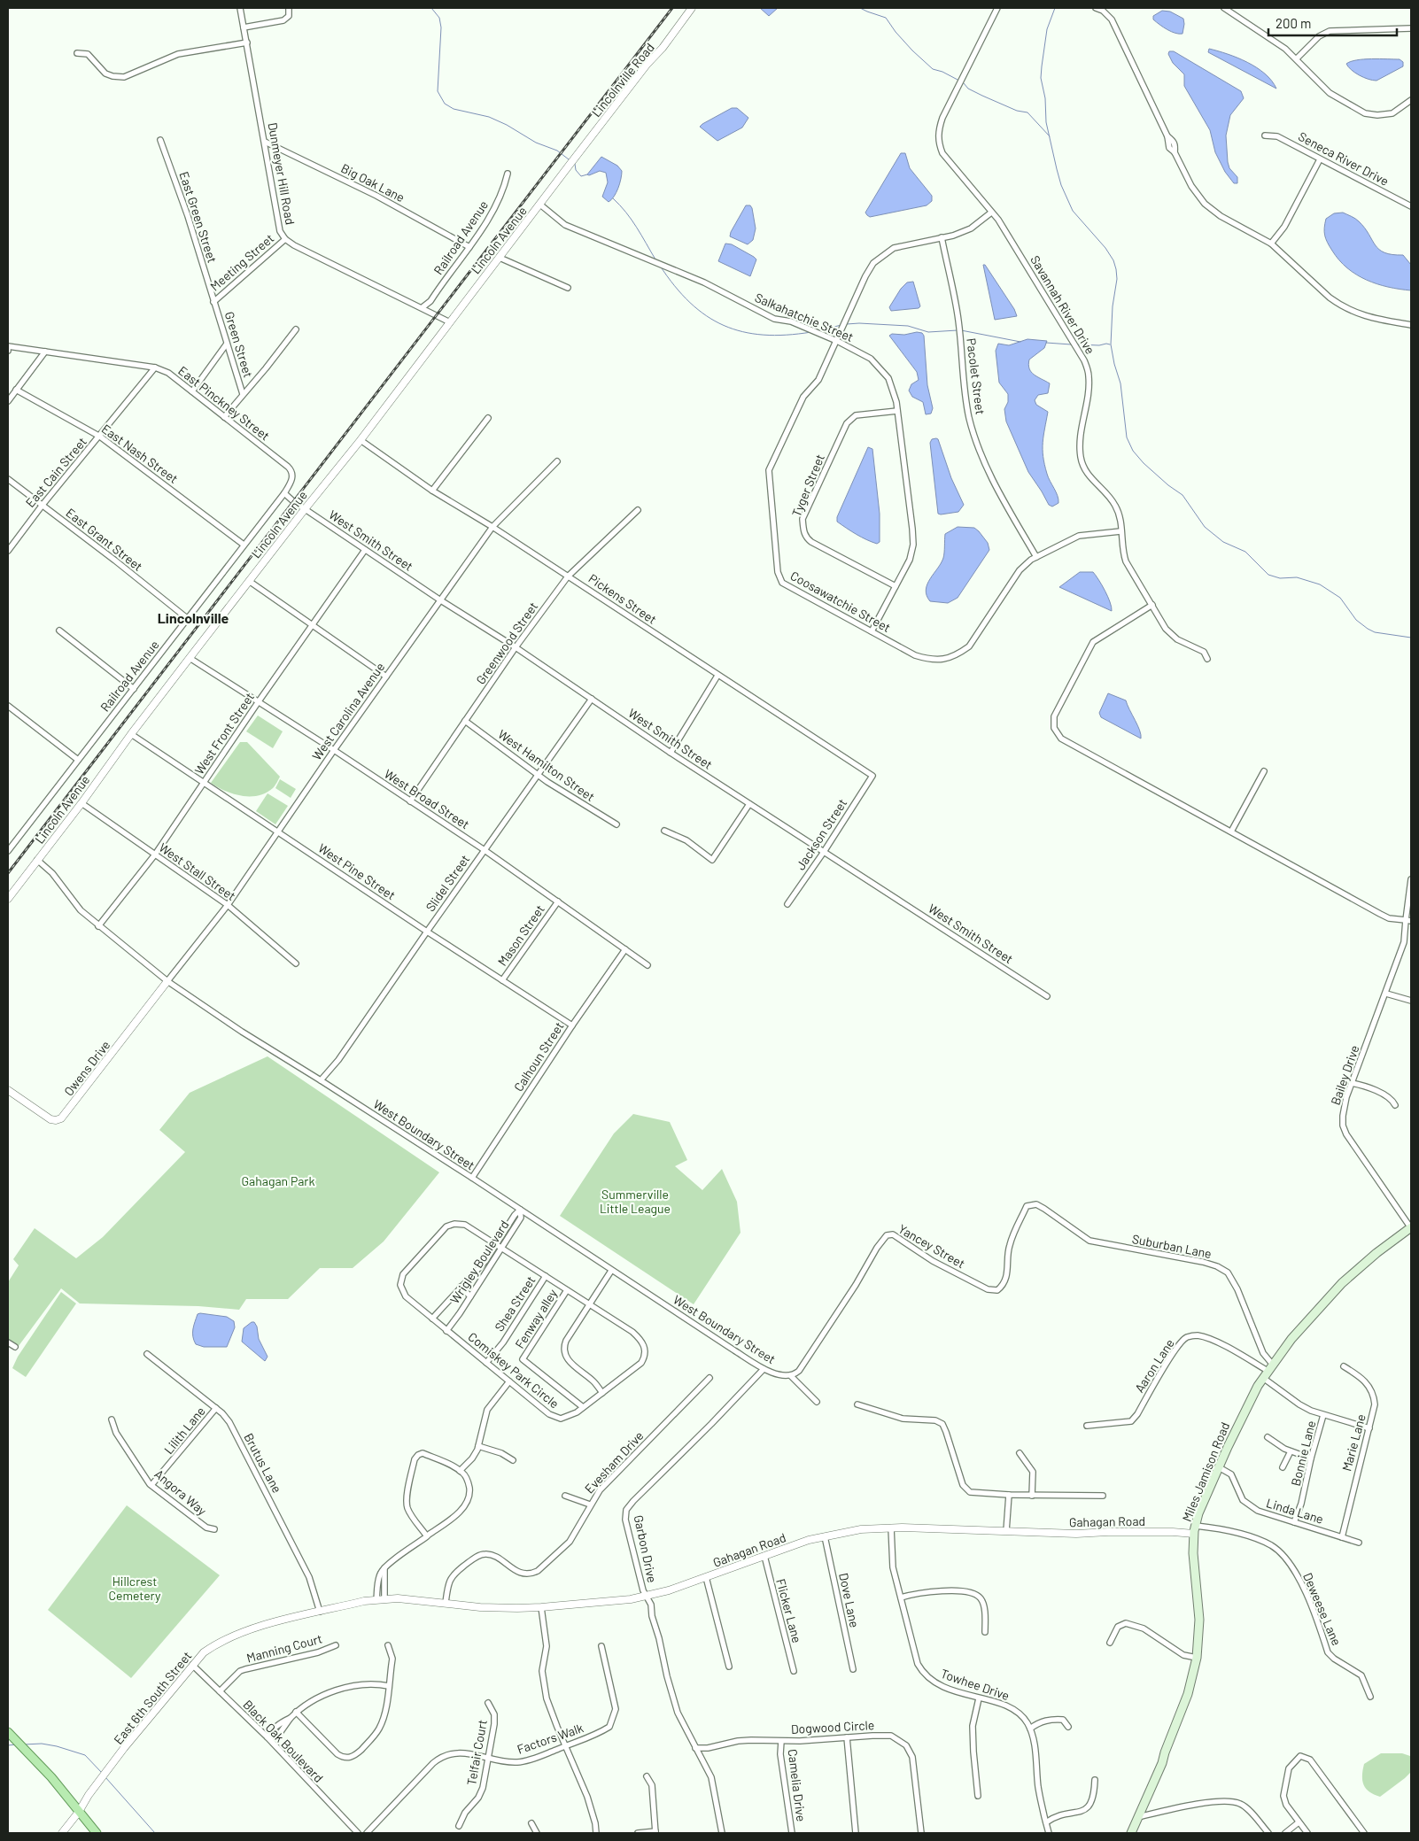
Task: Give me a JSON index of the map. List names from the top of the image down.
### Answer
{
  "streets": {
    "main road": ["Miles Jamison Road"],
    "street": [
      "Lincolnville Road",
      "Seneca River Drive",
      "Dunmeyer Hill Road",
      "Big Oak Lane",
      "East Green Street",
      "Railroad Avenue",
      "Lincoln Avenue",
      "Meeting Street",
      "Savannah River Drive",
      "Salkahatchie Street",
      "Green Street",
      "Pacolet Street",
      "East Pinckney Street",
      "East Nash Street",
      "East Cain Street",
      "Tyger Street",
      "East Grant Street",
      "West Smith Street",
      "Pickens Street",
      "Coosawatchie Street",
      "Greenwood Street",
      "West Carolina Avenue",
      "West Front Street",
      "West Hamilton Street",
      "West Broad Street",
      "Jackson Street",
      "West Stall Street",
      "West Pine Street",
      "Slidel Street",
      "Mason Street",
      "Calhoun Street",
      "Owens Drive",
      "Bailey Drive",
      "West Boundary Street",
      "Yancey Street",
      "Suburban Lane",
      "Wrigley Boulevard",
      "Shea Street",
      "Fenway alley",
      "Aaron Lane",
      "Comiskey Park Circle",
      "Lilith Lane",
      "Marie Lane",
      "Bonnie Lane",
      "Evesham Drive",
      "Brutus Lane",
      "Angora Way",
      "Linda Lane",
      "Gahagan Road",
      "Garbon Drive",
      "Dove Lane",
      "Deweese Lane",
      "Flicker Lane",
      "Manning Court",
      "Towhee Drive",
      "East 6th South Street",
      "Dogwood Circle",
      "Factors Walk",
      "Black Oak Boulevard",
      "Telfair Court",
      "Camelia Drive"
    ]
  },
  "crossings": [
    ["Lincolnville Road", "Lincoln Avenue"],
    ["Dunmeyer Hill Road", "Big Oak Lane"],
    ["Dunmeyer Hill Road", "Railroad Avenue"],
    ["Dunmeyer Hill Road", "Lincoln Avenue"],
    ["Dunmeyer Hill Road", "Meeting Street"],
    ["Big Oak Lane", "Railroad Avenue"],
    ["East Green Street", "Meeting Street"],
    ["East Green Street", "Green Street"],
    ["Railroad Avenue", "East Pinckney Street"],
    ["Railroad Avenue", "East Nash Street"],
    ["Railroad Avenue", "East Grant Street"],
    ["Railroad Avenue", "West Smith Street"],
    ["Lincoln Avenue", "Salkahatchie Street"],
    ["Lincoln Avenue", "West Smith Street"],
    ["Lincoln Avenue", "Pickens Street"],
    ["Lincoln Avenue", "West Broad Street"],
    ["Lincoln Avenue", "West Stall Street"],
    ["Lincoln Avenue", "West Pine Street"],
    ["Lincoln Avenue", "West Boundary Street"],
    ["Meeting Street", "Green Street"],
    ["Savannah River Drive", "Coosawatchie Street"],
    ["Salkahatchie Street", "Tyger Street"],
    ["Salkahatchie Street", "Coosawatchie Street"],
    ["Pacolet Street", "Coosawatchie Street"],
    ["East Pinckney Street", "East Cain Street"],
    ["East Pinckney Street", "West Smith Street"],
    ["East Nash Street", "East Cain Street"],
    ["East Cain Street", "East Grant Street"],
    ["West Smith Street", "Greenwood Street"],
    ["West Smith Street", "West Carolina Avenue"],
    ["West Smith Street", "West Front Street"],
    ["West Smith Street", "Jackson Street"],
    ["West Smith Street", "Slidel Street"],
    ["Pickens Street", "Greenwood Street"],
    ["Pickens Street", "West Carolina Avenue"],
    ["Pickens Street", "Jackson Street"],
    ["Greenwood Street", "West Hamilton Street"],
    ["Greenwood Street", "West Broad Street"],
    ["West Carolina Avenue", "West Broad Street"],
    ["West Carolina Avenue", "West Stall Street"],
    ["West Carolina Avenue", "West Pine Street"],
    ["West Carolina Avenue", "Owens Drive"],
    ["West Carolina Avenue", "West Boundary Street"],
    ["West Front Street", "West Broad Street"],
    ["West Front Street", "West Stall Street"],
    ["West Front Street", "West Pine Street"],
    ["West Front Street", "West Boundary Street"],
    ["West Hamilton Street", "Slidel Street"],
    ["West Broad Street", "Slidel Street"],
    ["West Broad Street", "Mason Street"],
    ["West Broad Street", "Calhoun Street"],
    ["West Pine Street", "Slidel Street"],
    ["West Pine Street", "Mason Street"],
    ["West Pine Street", "Calhoun Street"],
    ["Slidel Street", "West Boundary Street"],
    ["Calhoun Street", "West Boundary Street"],
    ["Owens Drive", "West Boundary Street"],
    ["Bailey Drive", "Miles Jamison Road"],
    ["West Boundary Street", "Yancey Street"],
    ["West Boundary Street", "Wrigley Boulevard"],
    ["West Boundary Street", "Garbon Drive"],
    ["Yancey Street", "Suburban Lane"],
    ["Suburban Lane", "Aaron Lane"],
    ["Suburban Lane", "Miles Jamison Road"],
    ["Wrigley Boulevard", "Comiskey Park Circle"],
    ["Shea Street", "Comiskey Park Circle"],
    ["Fenway alley", "Comiskey Park Circle"],
    ["Aaron Lane", "Miles Jamison Road"],
    ["Lilith Lane", "Brutus Lane"],
    ["Lilith Lane", "Angora Way"],
    ["Marie Lane", "Linda Lane"],
    ["Bonnie Lane", "Linda Lane"],
    ["Evesham Drive", "Gahagan Road"],
    ["Brutus Lane", "Gahagan Road"],
    ["Brutus Lane", "East 6th South Street"],
    ["Miles Jamison Road", "Linda Lane"],
    ["Miles Jamison Road", "Gahagan Road"],
    ["Miles Jamison Road", "Deweese Lane"],
    ["Gahagan Road", "Garbon Drive"],
    ["Gahagan Road", "Dove Lane"],
    ["Gahagan Road", "Deweese Lane"],
    ["Gahagan Road", "Flicker Lane"],
    ["Gahagan Road", "Towhee Drive"],
    ["Gahagan Road", "East 6th South Street"],
    ["Garbon Drive", "Dogwood Circle"],
    ["Manning Court", "Black Oak Boulevard"],
    ["East 6th South Street", "Black Oak Boulevard"],
    ["Dogwood Circle", "Camelia Drive"],
    ["Factors Walk", "Telfair Court"]
  ],
  "districts": ["Lincolnville"],
  "parks": ["Gahagan Park", "Summerville Little League", "Hillcrest Cemetery"],
  "scale_bar": "200 m"
}
